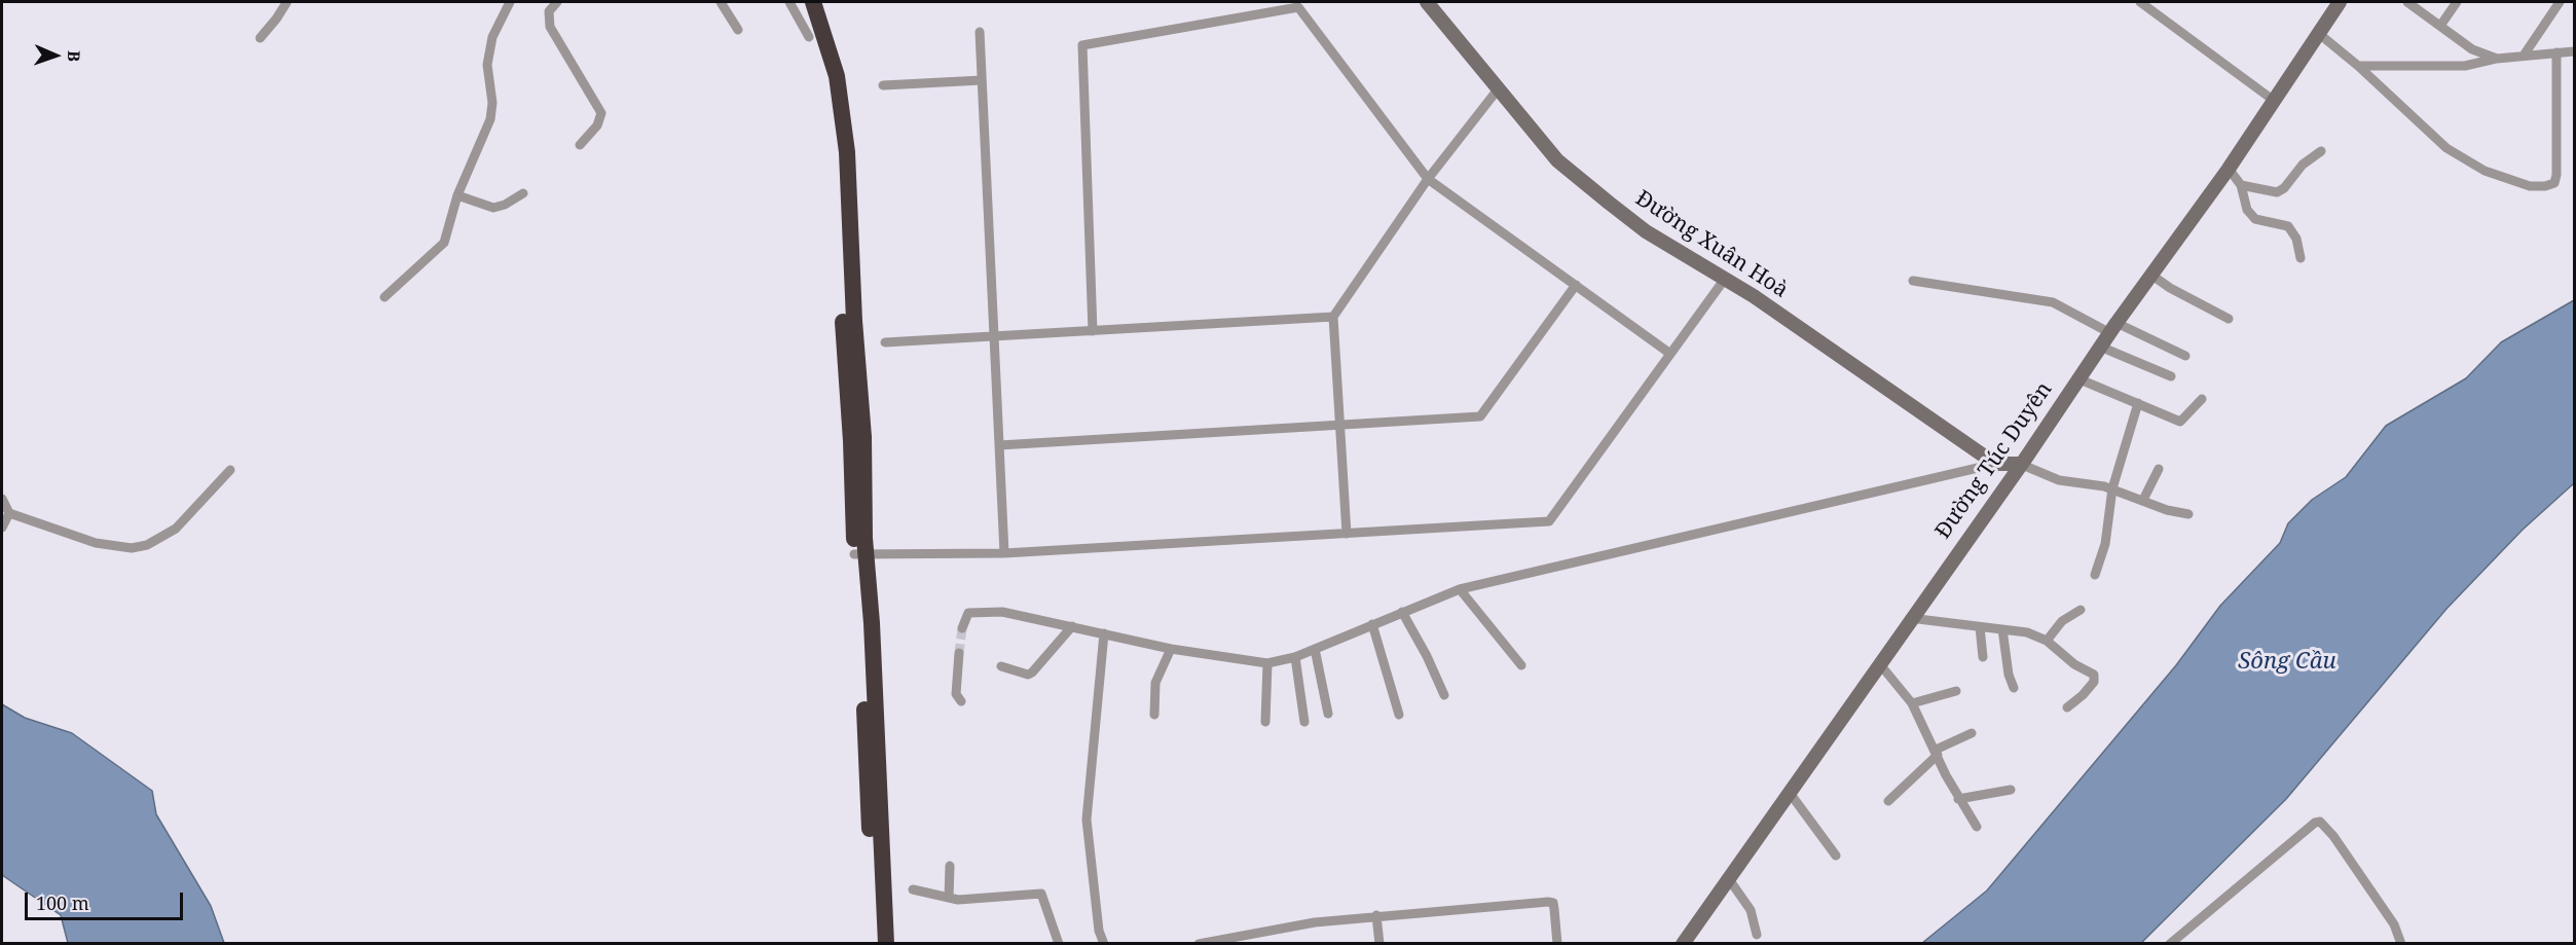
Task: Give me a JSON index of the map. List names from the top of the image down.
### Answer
{
  "streets": {
    "street": ["Đường Xuân Hoà", "Đường Túc Duyên"]
  },
  "water": ["Sông Cầu"],
  "scale_bar": "100 m",
  "north": "right"
}
